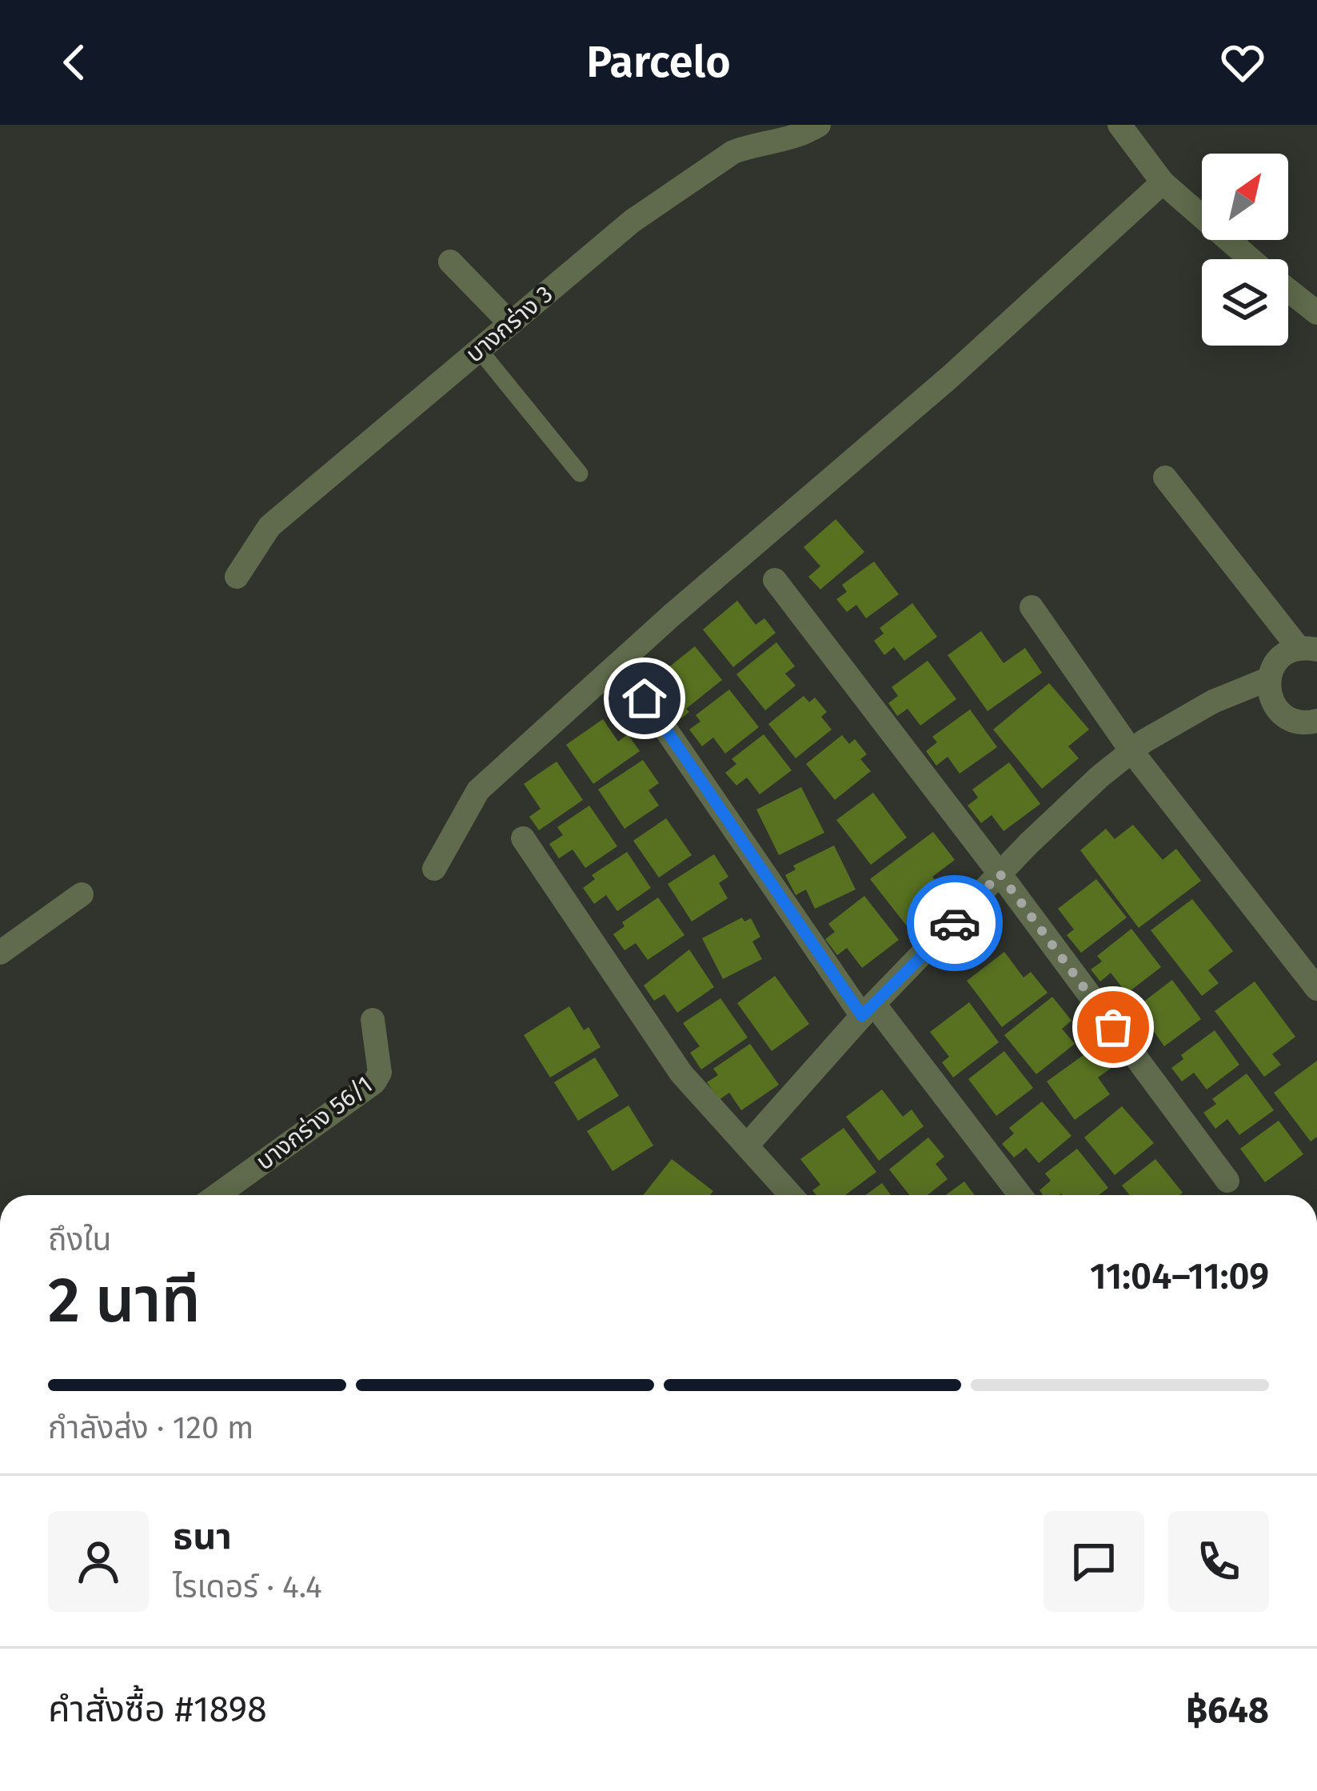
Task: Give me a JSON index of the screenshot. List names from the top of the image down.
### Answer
{
  "streets": {
    "street": ["บางกร่าง 3", "บางกร่าง 56/1"]
  },
  "north": "top right",
  "page": {
    "header": "Parcelo",
    "heading": ["2 นาที", "ถึงใน", "11:04–11:09"],
    "panel": [
      "ธนา",
      "ไรเดอร์ · 4.4",
      "คำสั่งซื้อ #1898",
      "฿648"
    ],
    "bar": "กำลังส่ง · 120 m"
  }
}
